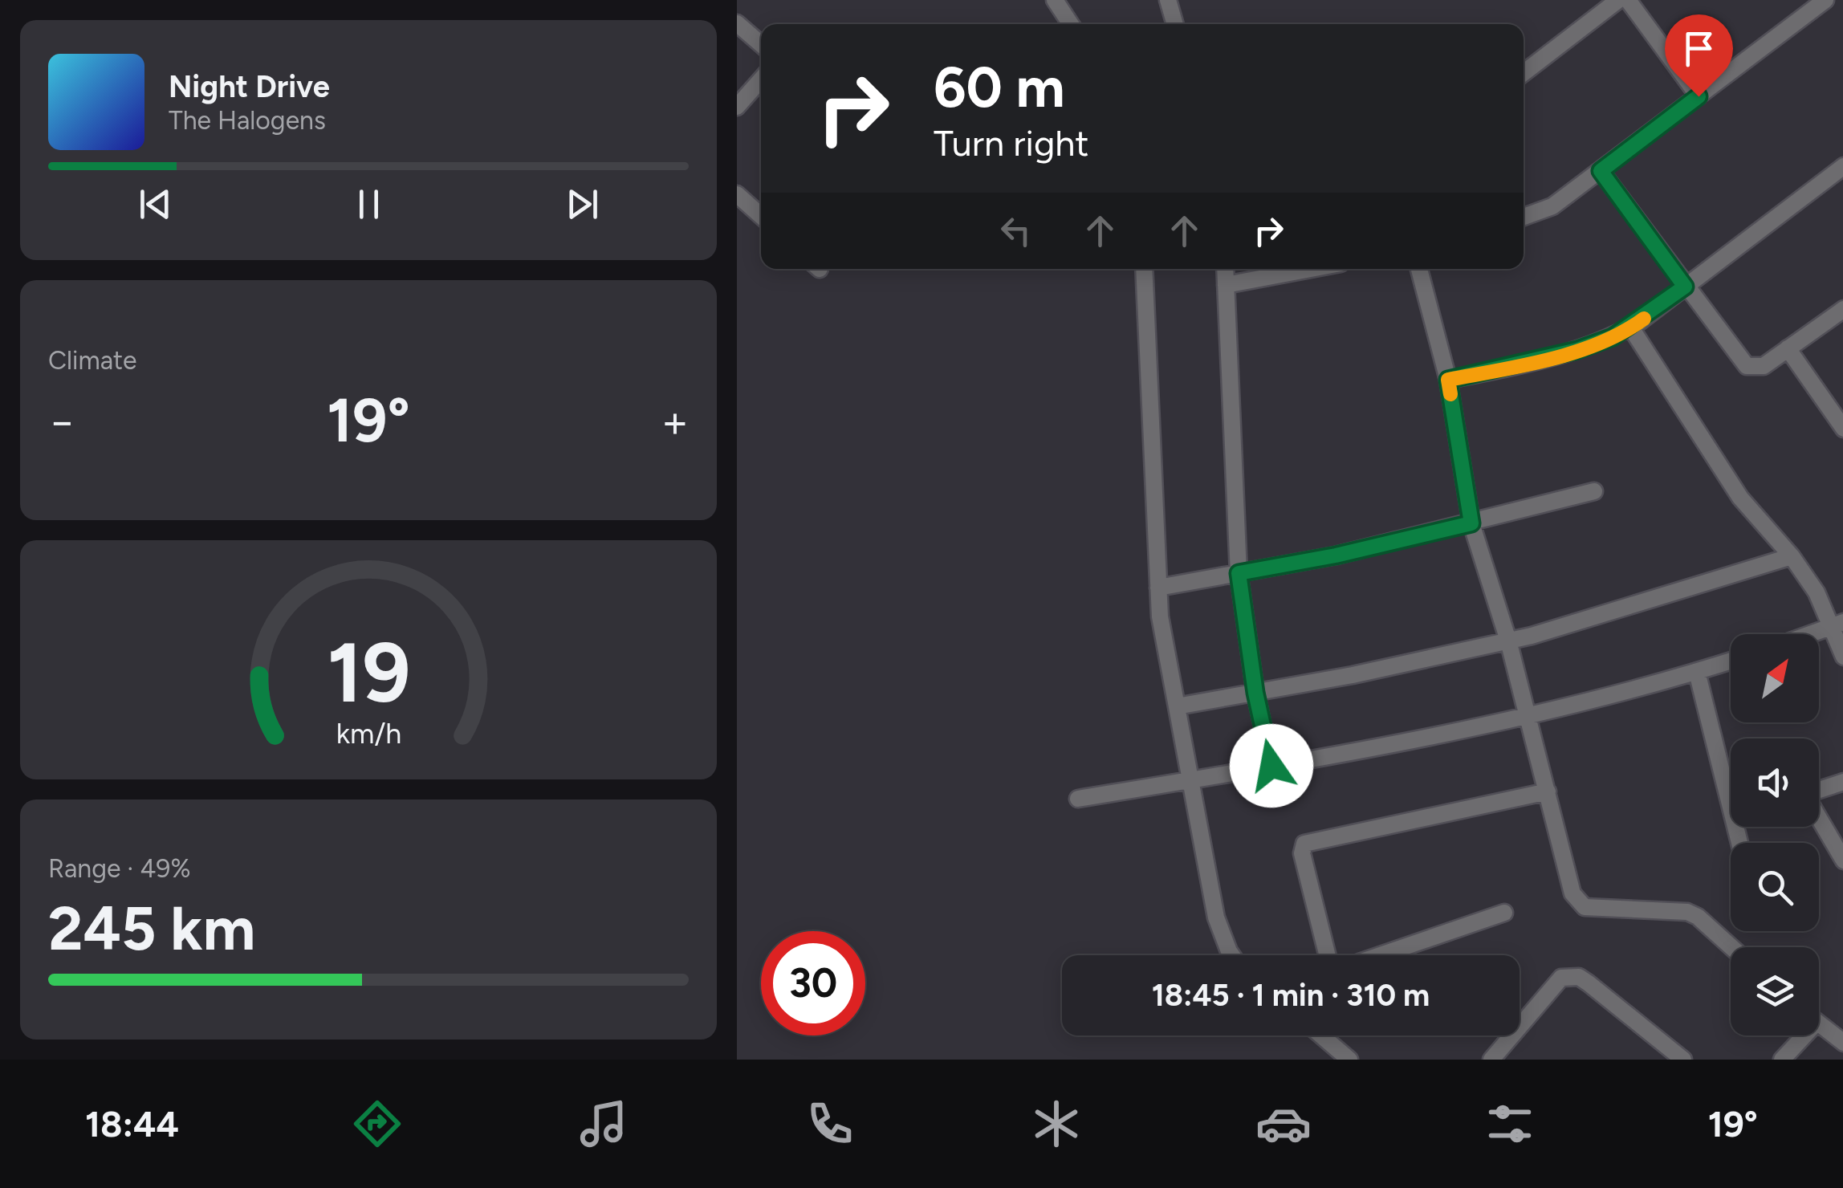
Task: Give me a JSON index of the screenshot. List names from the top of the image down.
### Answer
{
  "north": "top right",
  "page": {
    "turn": ["60 m", "Turn right"],
    "song": ["Night Drive", "The Halogens"],
    "tile": [
      "Climate",
      ["Range · 49%", "245 km"]
    ],
    "heat": ["−", "19°", "+"],
    "limit": "30",
    "trip": "18:45 · 1 min · 310 m",
    "tabs": ["18:44", "19°"],
    "gauge": ["19", "km/h"]
  }
}
